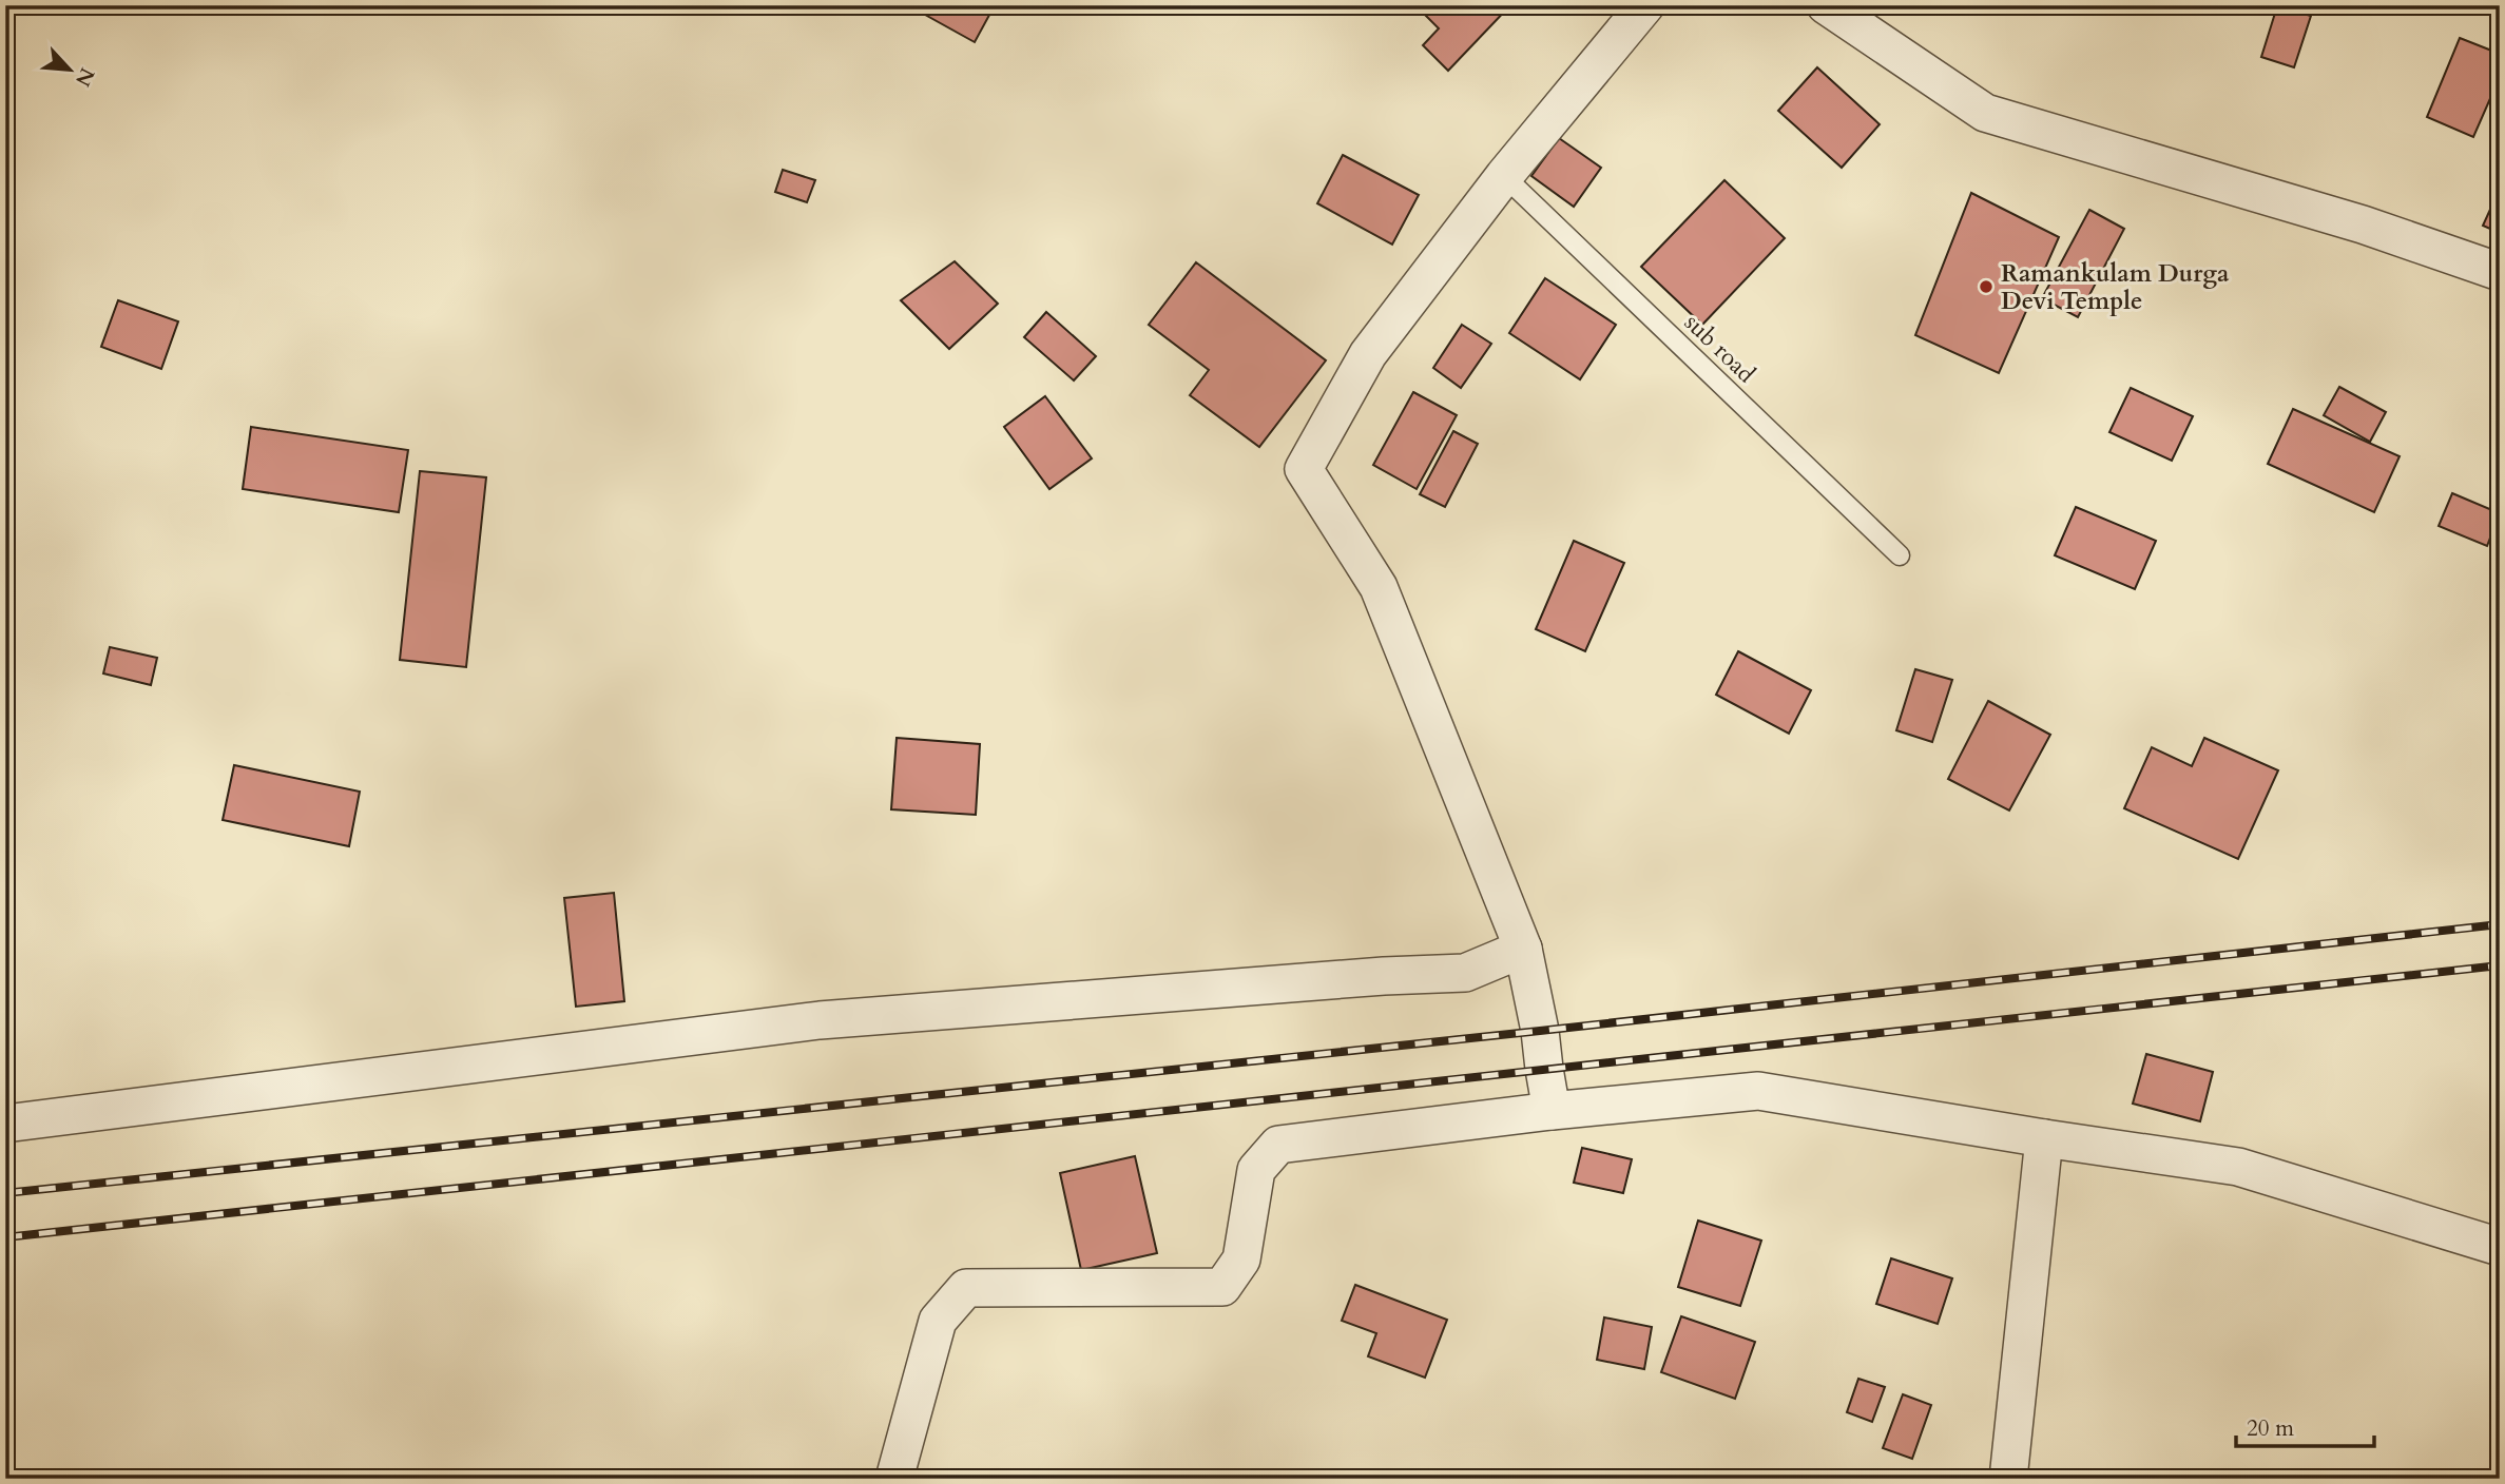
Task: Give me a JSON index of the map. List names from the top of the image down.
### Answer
{
  "streets": {
    "lane": ["sub road"]
  },
  "places": ["Ramankulam Durga Devi Temple"],
  "scale_bar": "20 m",
  "north": "bottom right"
}
